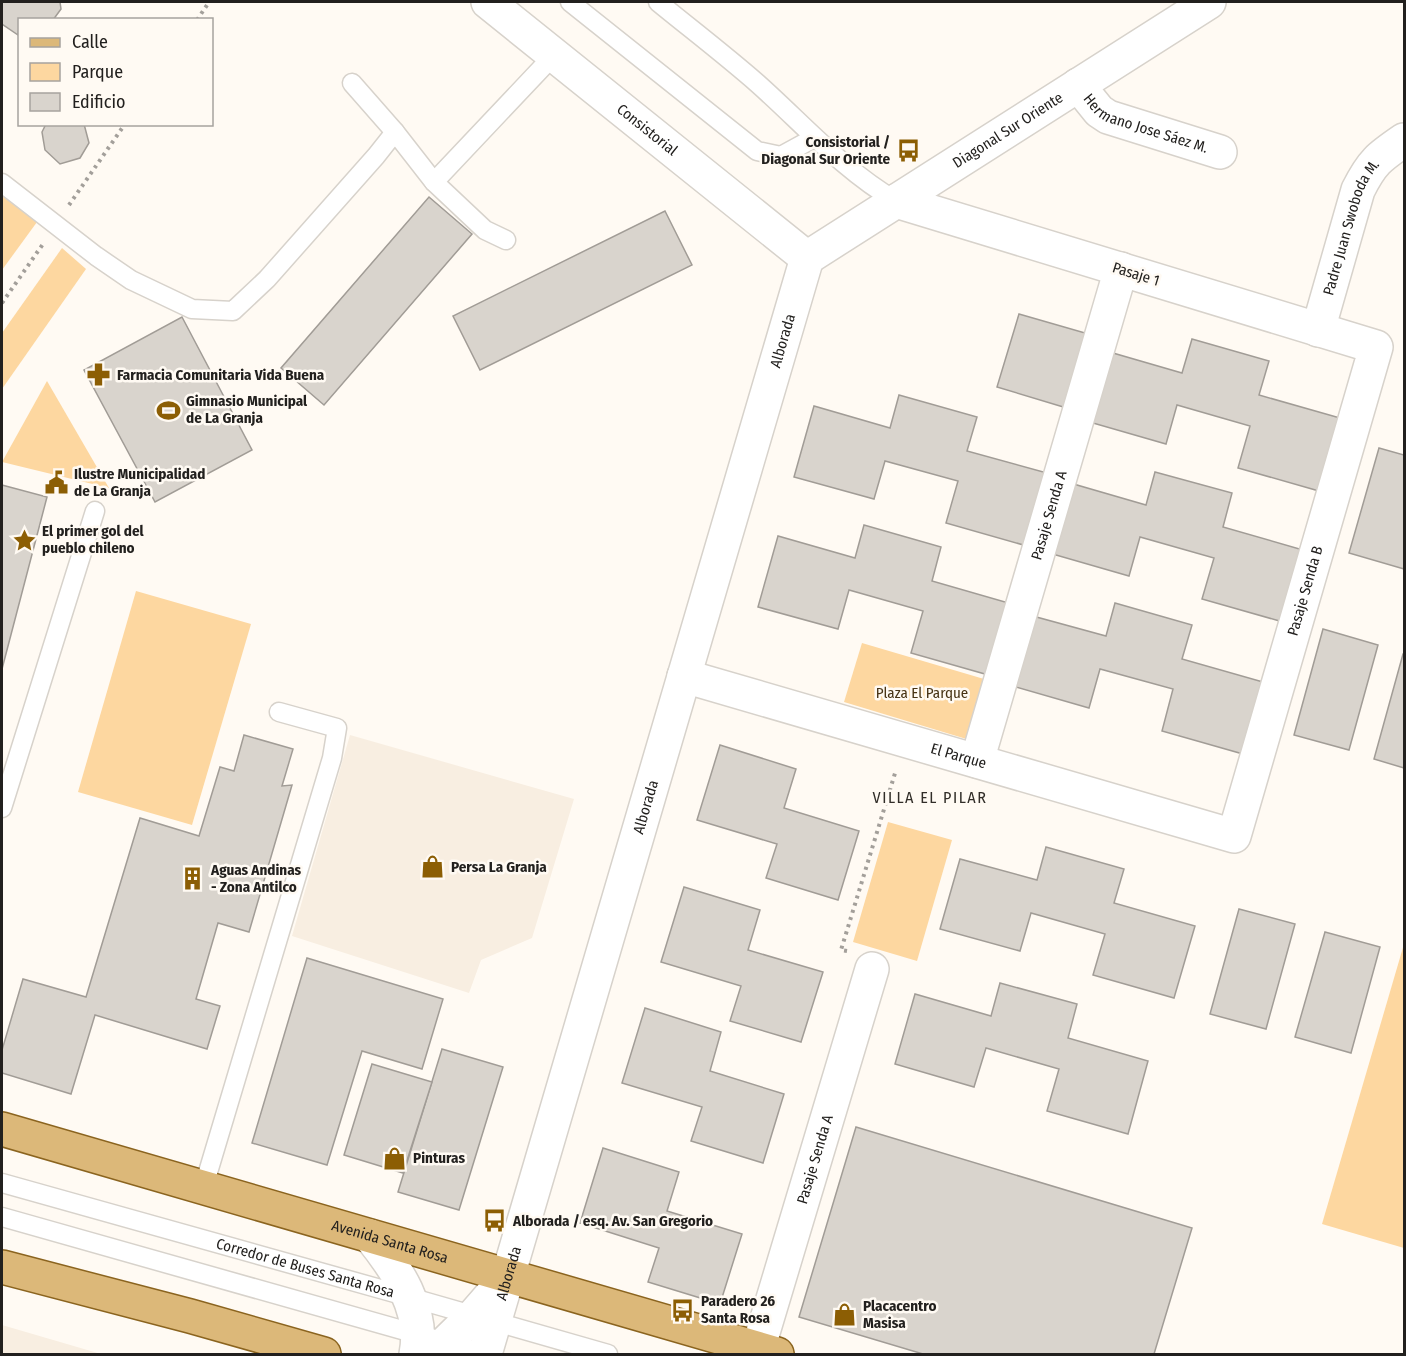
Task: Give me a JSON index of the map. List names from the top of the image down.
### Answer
{
  "streets": {
    "main road": ["Avenida Santa Rosa"],
    "street": [
      "Hermano Jose Sáez M.",
      "Consistorial",
      "Diagonal Sur Oriente",
      "Padre Juan Swoboda M.",
      "Pasaje 1",
      "Alborada",
      "Pasaje Senda A",
      "Pasaje Senda B",
      "El Parque"
    ],
    "lane": ["Corredor de Buses Santa Rosa"]
  },
  "crossings": [
    ["Hermano Jose Sáez M.", "Diagonal Sur Oriente"],
    ["Consistorial", "Diagonal Sur Oriente"],
    ["Consistorial", "Alborada"],
    ["Diagonal Sur Oriente", "Pasaje 1"],
    ["Diagonal Sur Oriente", "Alborada"],
    ["Padre Juan Swoboda M.", "Pasaje 1"],
    ["Pasaje 1", "Pasaje Senda A"],
    ["Pasaje 1", "Pasaje Senda B"],
    ["Alborada", "El Parque"],
    ["Alborada", "Avenida Santa Rosa"],
    ["Alborada", "Corredor de Buses Santa Rosa"],
    ["Pasaje Senda A", "El Parque"],
    ["Pasaje Senda A", "Avenida Santa Rosa"],
    ["Pasaje Senda B", "El Parque"]
  ],
  "districts": ["VILLA EL PILAR"],
  "parks": ["Plaza El Parque"],
  "places": {
    "bus stop": ["Consistorial / Diagonal Sur Oriente", "Alborada / esq. Av. San Gregorio", "Paradero 26 Santa Rosa"],
    "pharmacy": ["Farmacia Comunitaria Vida Buena"],
    "sports": ["Gimnasio Municipal de La Granja"],
    "public building": ["Ilustre Municipalidad de La Granja"],
    "place": ["El primer gol del pueblo chileno"],
    "shop": ["Persa La Granja", "Pinturas", "Placacentro Masisa"],
    "building": ["Aguas Andinas - Zona Antilco"]
  },
  "legend": ["Calle", "Parque", "Edificio"]
}
